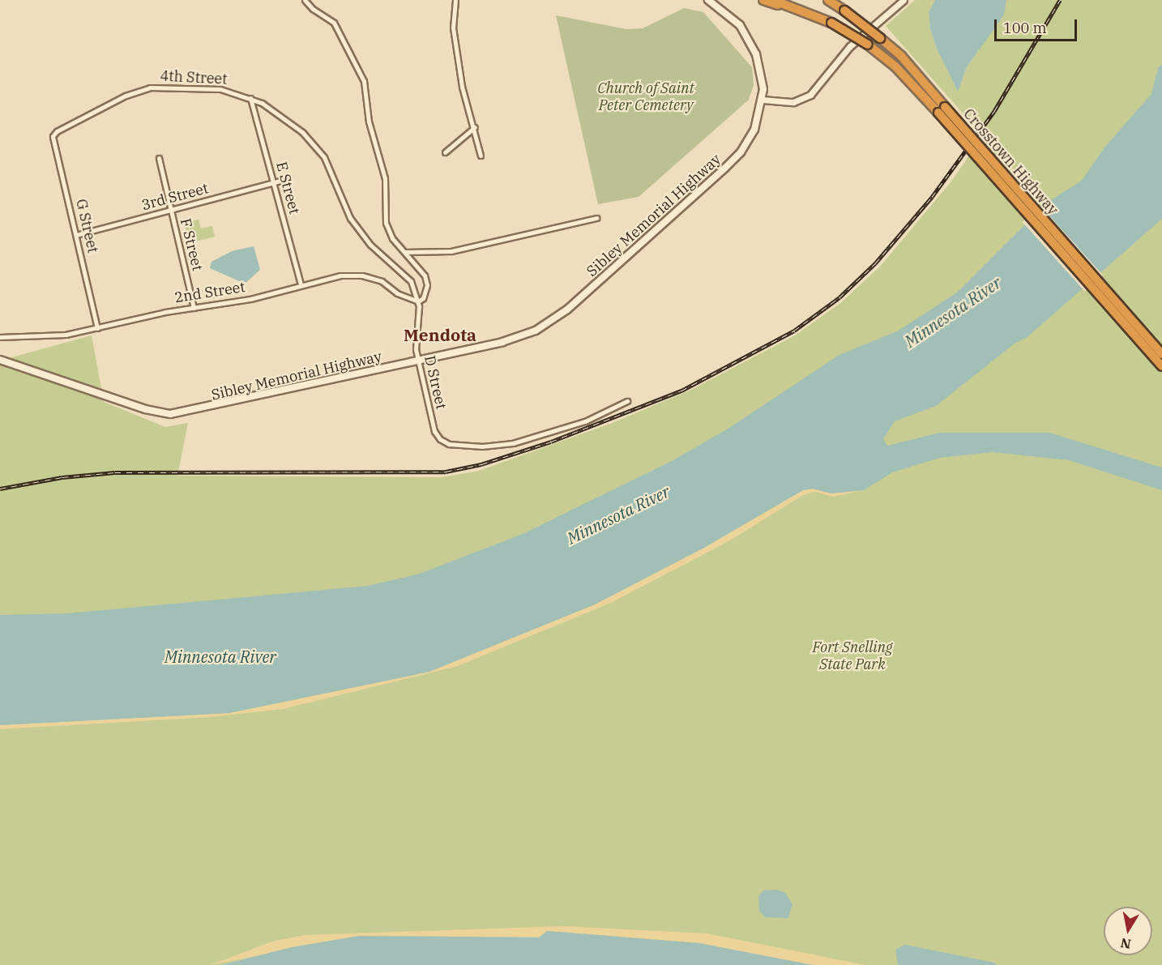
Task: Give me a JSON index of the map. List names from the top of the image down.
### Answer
{
  "streets": {
    "highway": ["Crosstown Highway"],
    "main road": ["Sibley Memorial Highway"],
    "street": [
      "4th Street",
      "E Street",
      "3rd Street",
      "G Street",
      "F Street",
      "2nd Street",
      "D Street"
    ]
  },
  "crossings": [
    ["4th Street", "E Street"],
    ["4th Street", "G Street"],
    ["4th Street", "2nd Street"],
    ["4th Street", "D Street"],
    ["E Street", "3rd Street"],
    ["E Street", "2nd Street"],
    ["3rd Street", "G Street"],
    ["3rd Street", "F Street"],
    ["Sibley Memorial Highway", "D Street"],
    ["G Street", "2nd Street"],
    ["F Street", "2nd Street"],
    ["2nd Street", "D Street"]
  ],
  "districts": ["Mendota"],
  "water": ["Minnesota River"],
  "parks": ["Church of Saint Peter Cemetery", "Fort Snelling State Park"],
  "scale_bar": "100 m",
  "north": "bottom"
}
